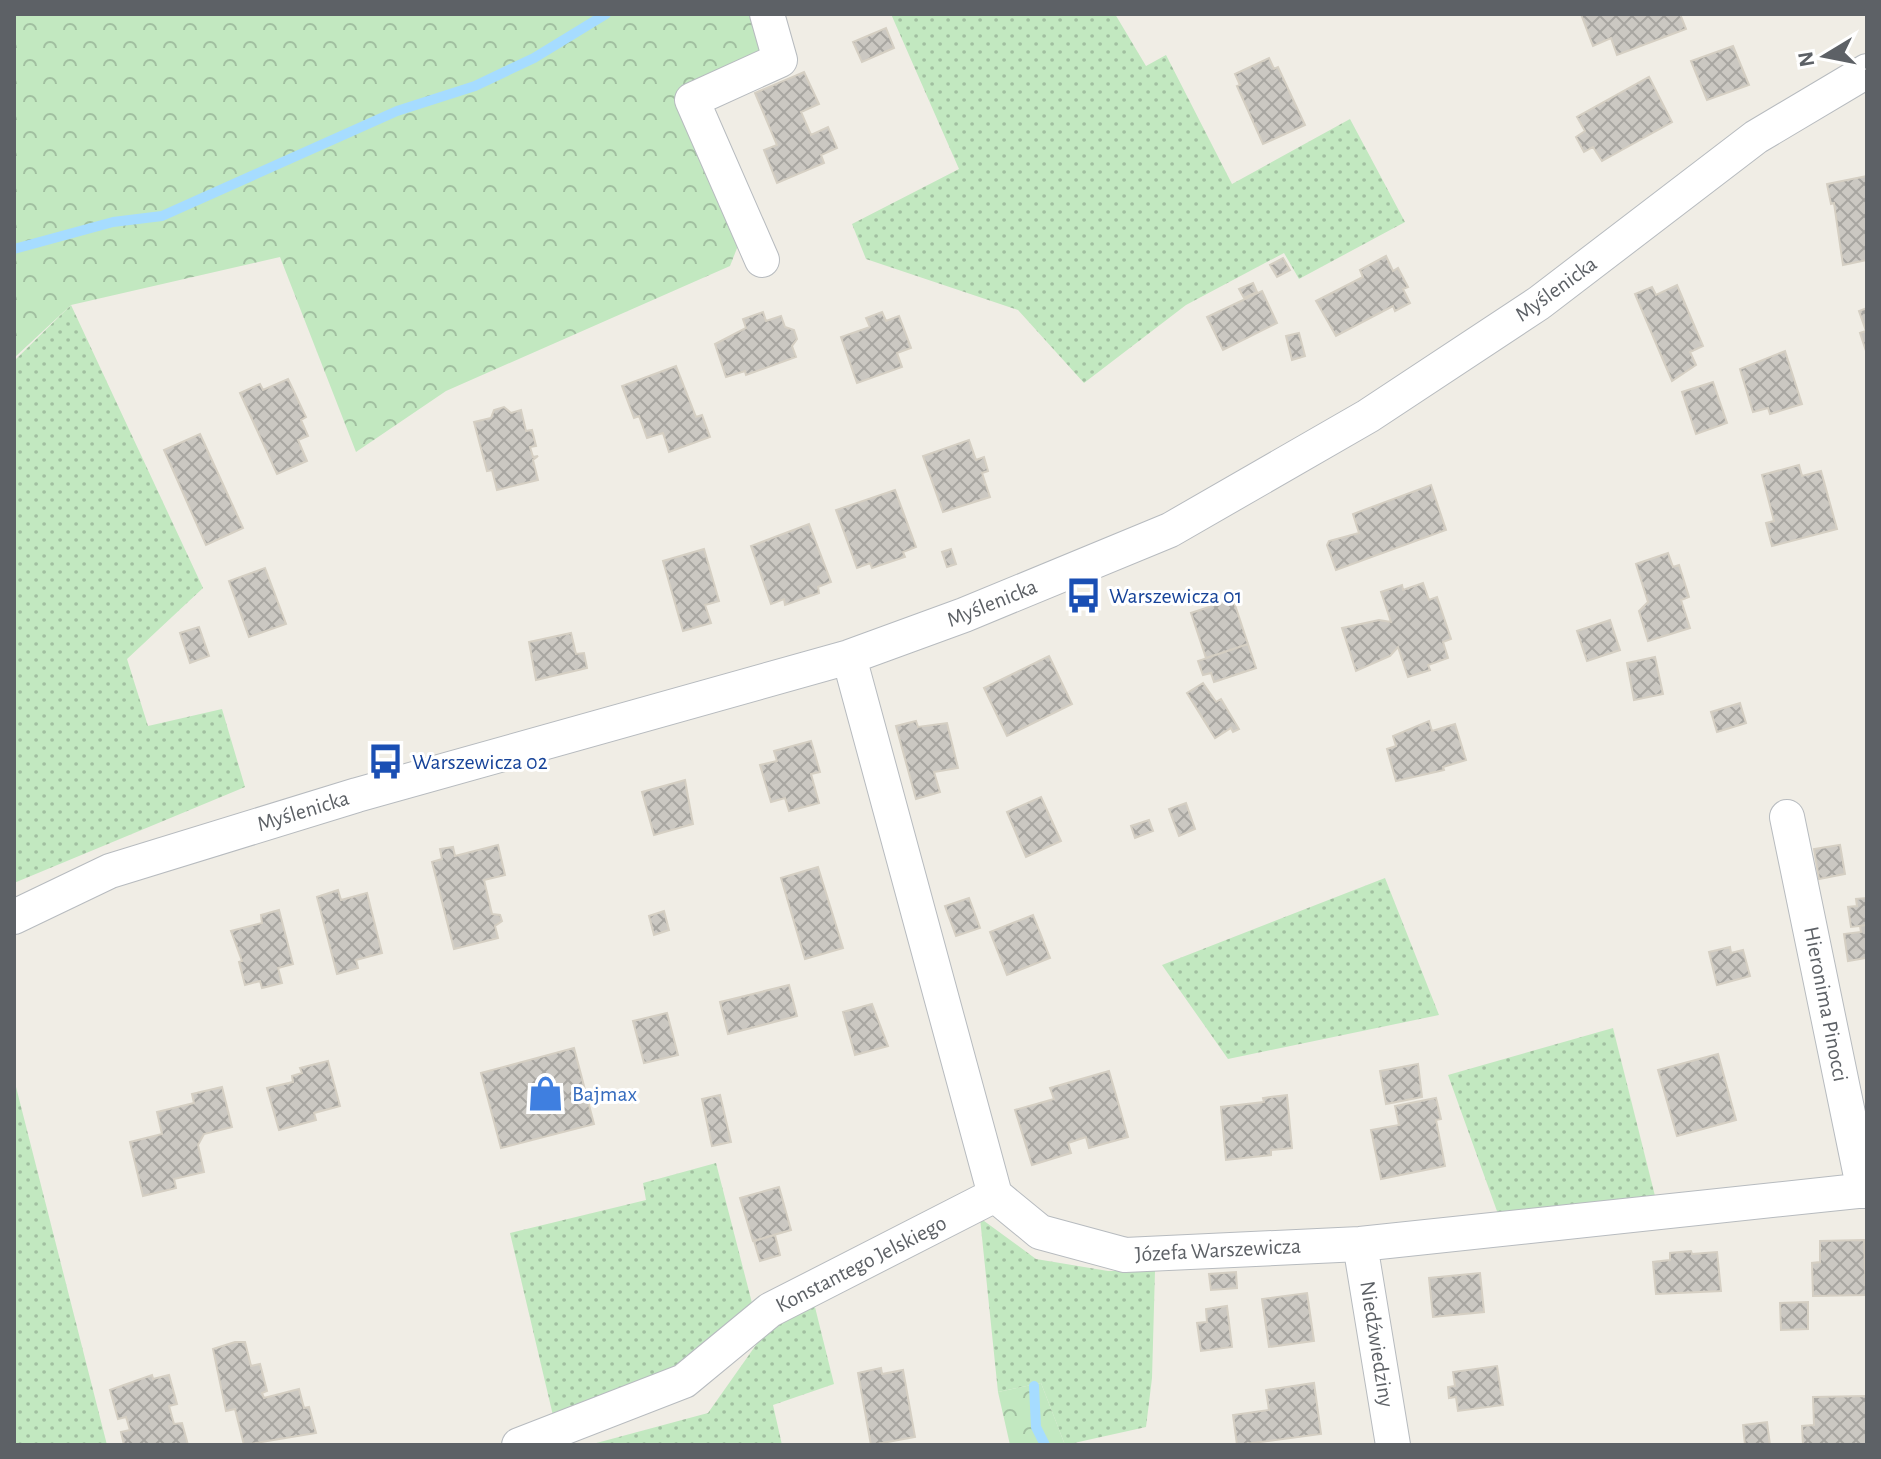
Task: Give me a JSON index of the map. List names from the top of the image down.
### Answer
{
  "streets": {
    "street": [
      "Myślenicka",
      "Hieronima Pinocci",
      "Józefa Warszewicza",
      "Konstantego Jelskiego",
      "Niedźwiedziny"
    ]
  },
  "crossings": [
    ["Hieronima Pinocci", "Józefa Warszewicza"],
    ["Józefa Warszewicza", "Konstantego Jelskiego"],
    ["Józefa Warszewicza", "Niedźwiedziny"]
  ],
  "places": {
    "bus stop": ["Warszewicza 01", "Warszewicza 02"],
    "shop": ["Bajmax"]
  },
  "north": "left"
}
